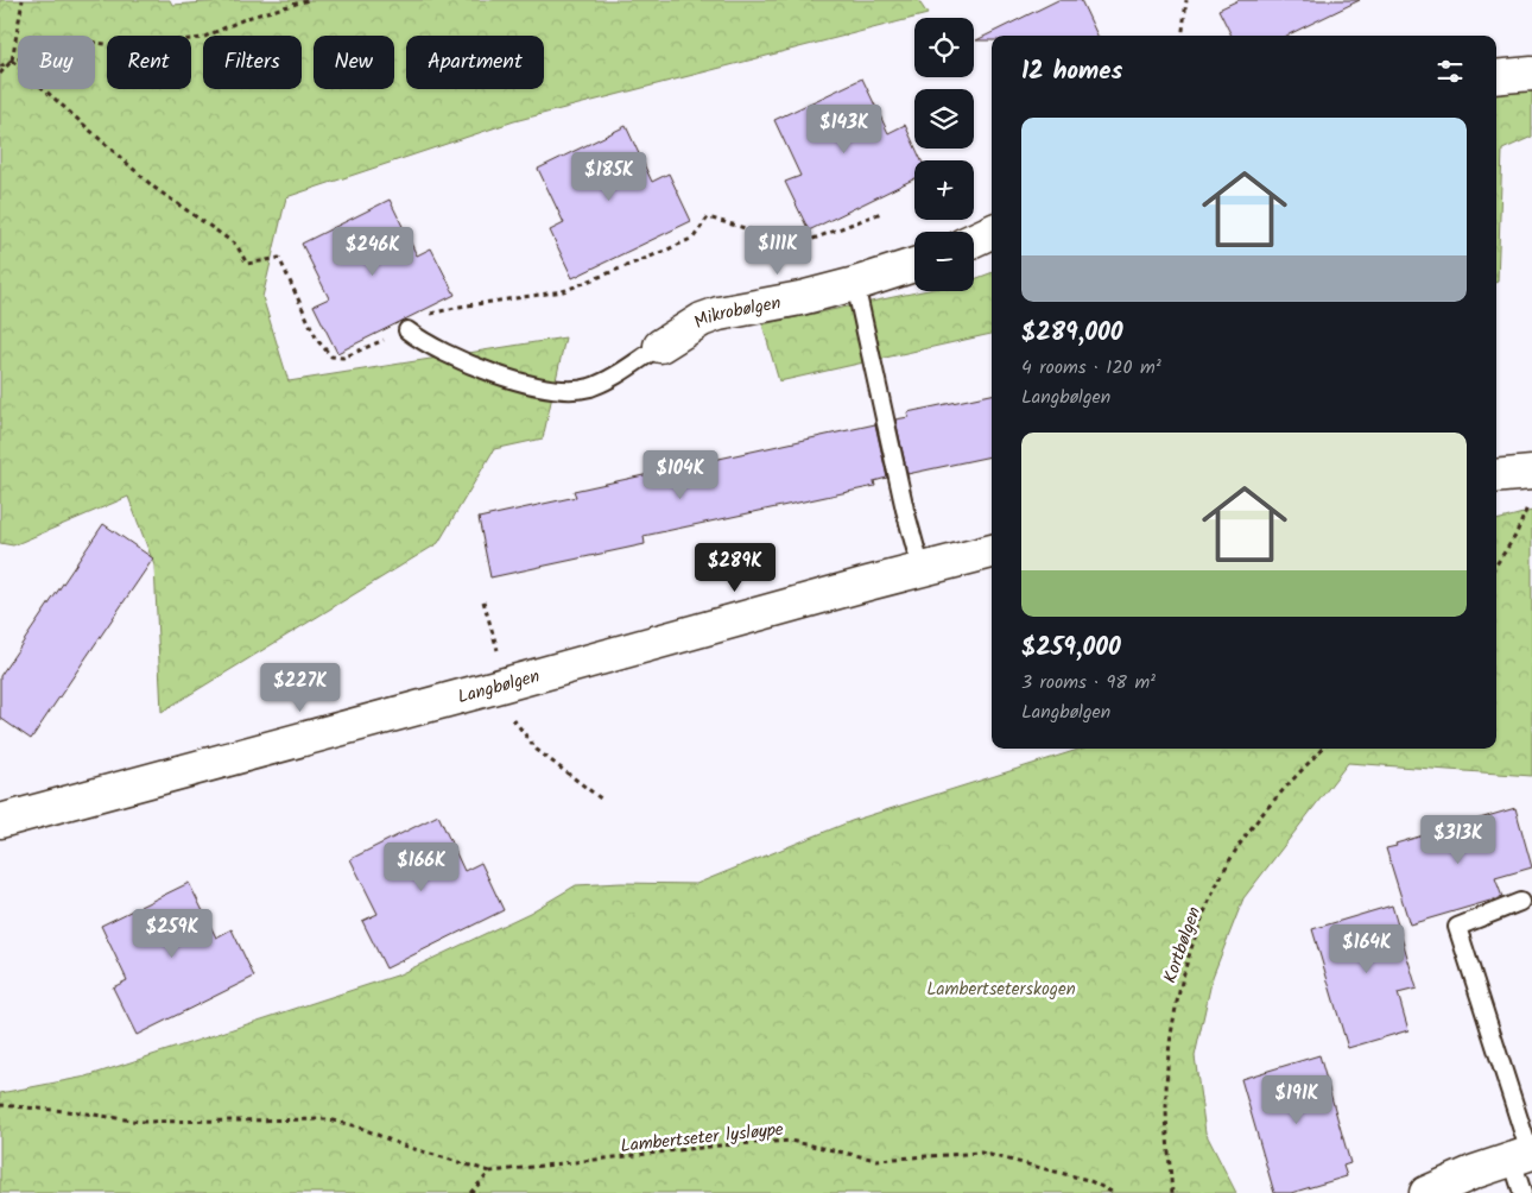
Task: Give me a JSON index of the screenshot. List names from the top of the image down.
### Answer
{
  "streets": {
    "street": ["Mikrobølgen", "Langbølgen"],
    "path": ["Kortbølgen", "Lambertseter lysløype"]
  },
  "parks": ["Lambertseterskogen"],
  "page": {
    "map_buttons": ["+", "−"],
    "chip": [
      "Buy",
      "Rent",
      "Filters",
      "New",
      "Apartment"
    ],
    "heading": "12 homes",
    "price": [
      "$143K",
      "$185K",
      "$111K",
      "$246K",
      "$104K",
      "$289K",
      "$227K",
      "$313K",
      "$166K",
      "$259K",
      "$164K",
      "$191K"
    ],
    "list": [
      {
        "name": "$289,000",
        "note": "4 rooms · 120 m² · Langbølgen"
      },
      {
        "name": "$259,000",
        "note": "3 rooms · 98 m² · Langbølgen"
      }
    ]
  }
}
